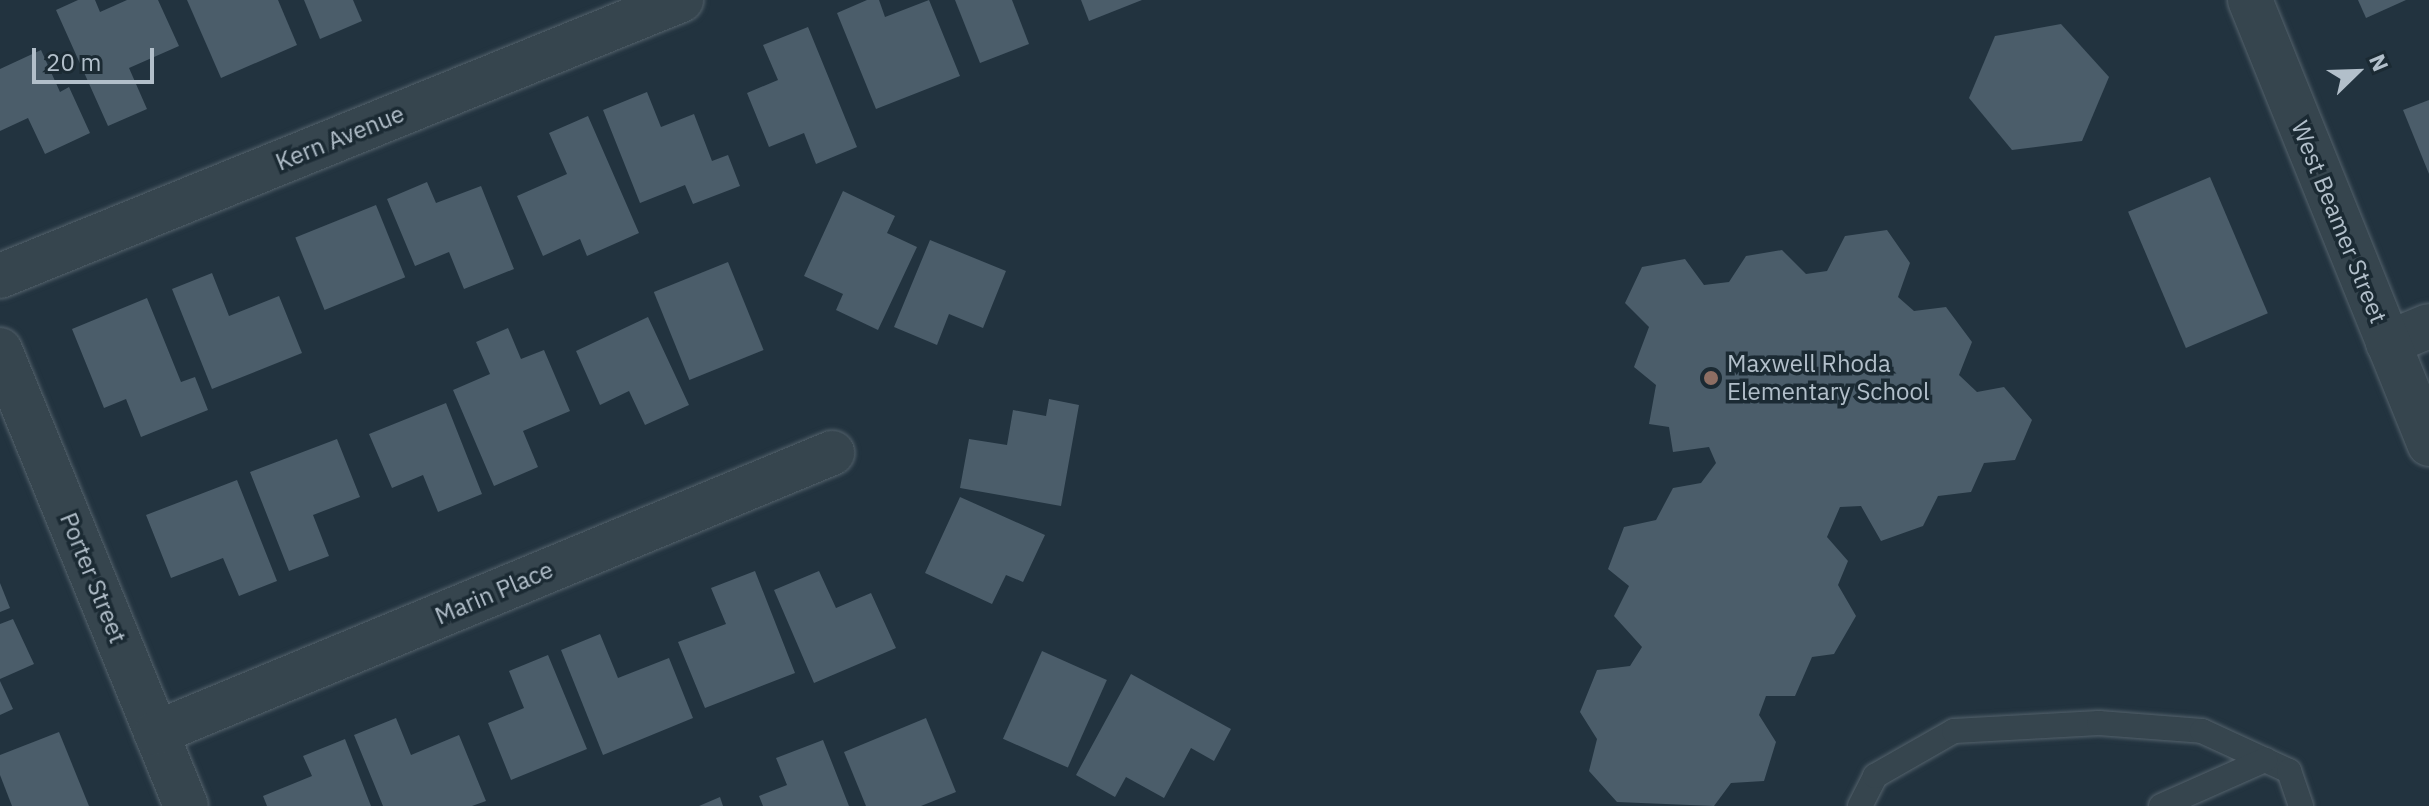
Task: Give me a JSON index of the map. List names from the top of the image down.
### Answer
{
  "streets": {
    "street": [
      "Kern Avenue",
      "West Beamer Street",
      "Porter Street",
      "Marin Place"
    ]
  },
  "crossings": [
    ["Porter Street", "Marin Place"]
  ],
  "places": ["Maxwell Rhoda Elementary School"],
  "scale_bar": "20 m",
  "north": "top right"
}
